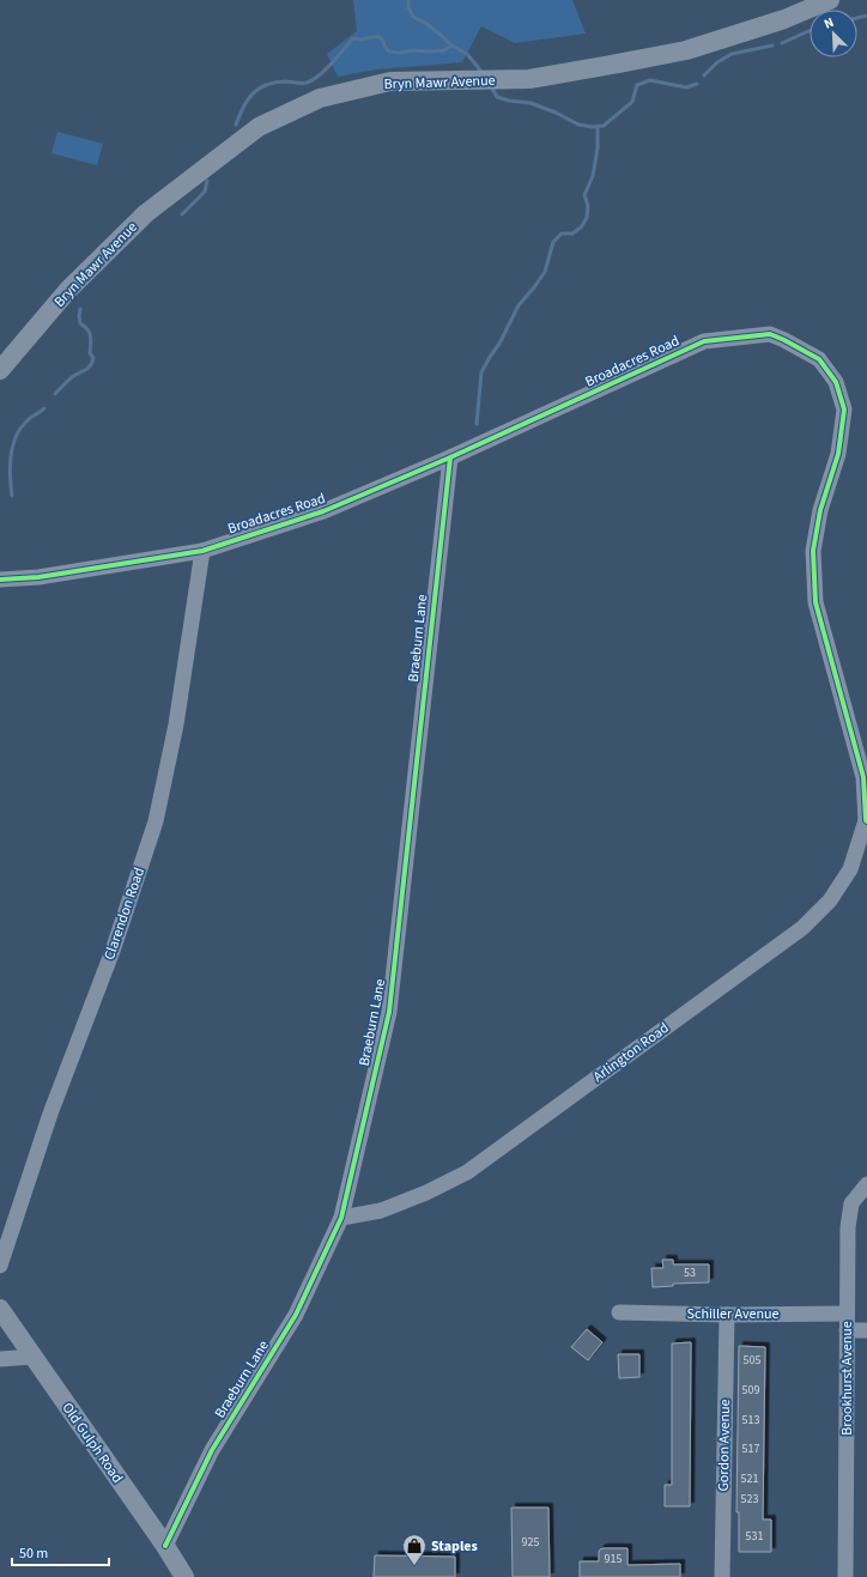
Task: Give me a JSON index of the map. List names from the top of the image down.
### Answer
{
  "streets": {
    "street": [
      "Bryn Mawr Avenue",
      "Broadacres Road",
      "Braeburn Lane",
      "Clarendon Road",
      "Arlington Road",
      "Schiller Avenue",
      "Brookhurst Avenue",
      "Old Gulph Road",
      "Gordon Avenue"
    ]
  },
  "crossings": [
    ["Broadacres Road", "Braeburn Lane"],
    ["Broadacres Road", "Clarendon Road"],
    ["Broadacres Road", "Arlington Road"],
    ["Braeburn Lane", "Arlington Road"],
    ["Braeburn Lane", "Old Gulph Road"],
    ["Schiller Avenue", "Brookhurst Avenue"],
    ["Schiller Avenue", "Gordon Avenue"]
  ],
  "places": {
    "shop": ["Staples"]
  },
  "house_numbers": [
    "53",
    "505",
    "509",
    "513",
    "517",
    "521",
    "523",
    "531",
    "925",
    "915"
  ],
  "scale_bar": "50 m",
  "north": "top left"
}
